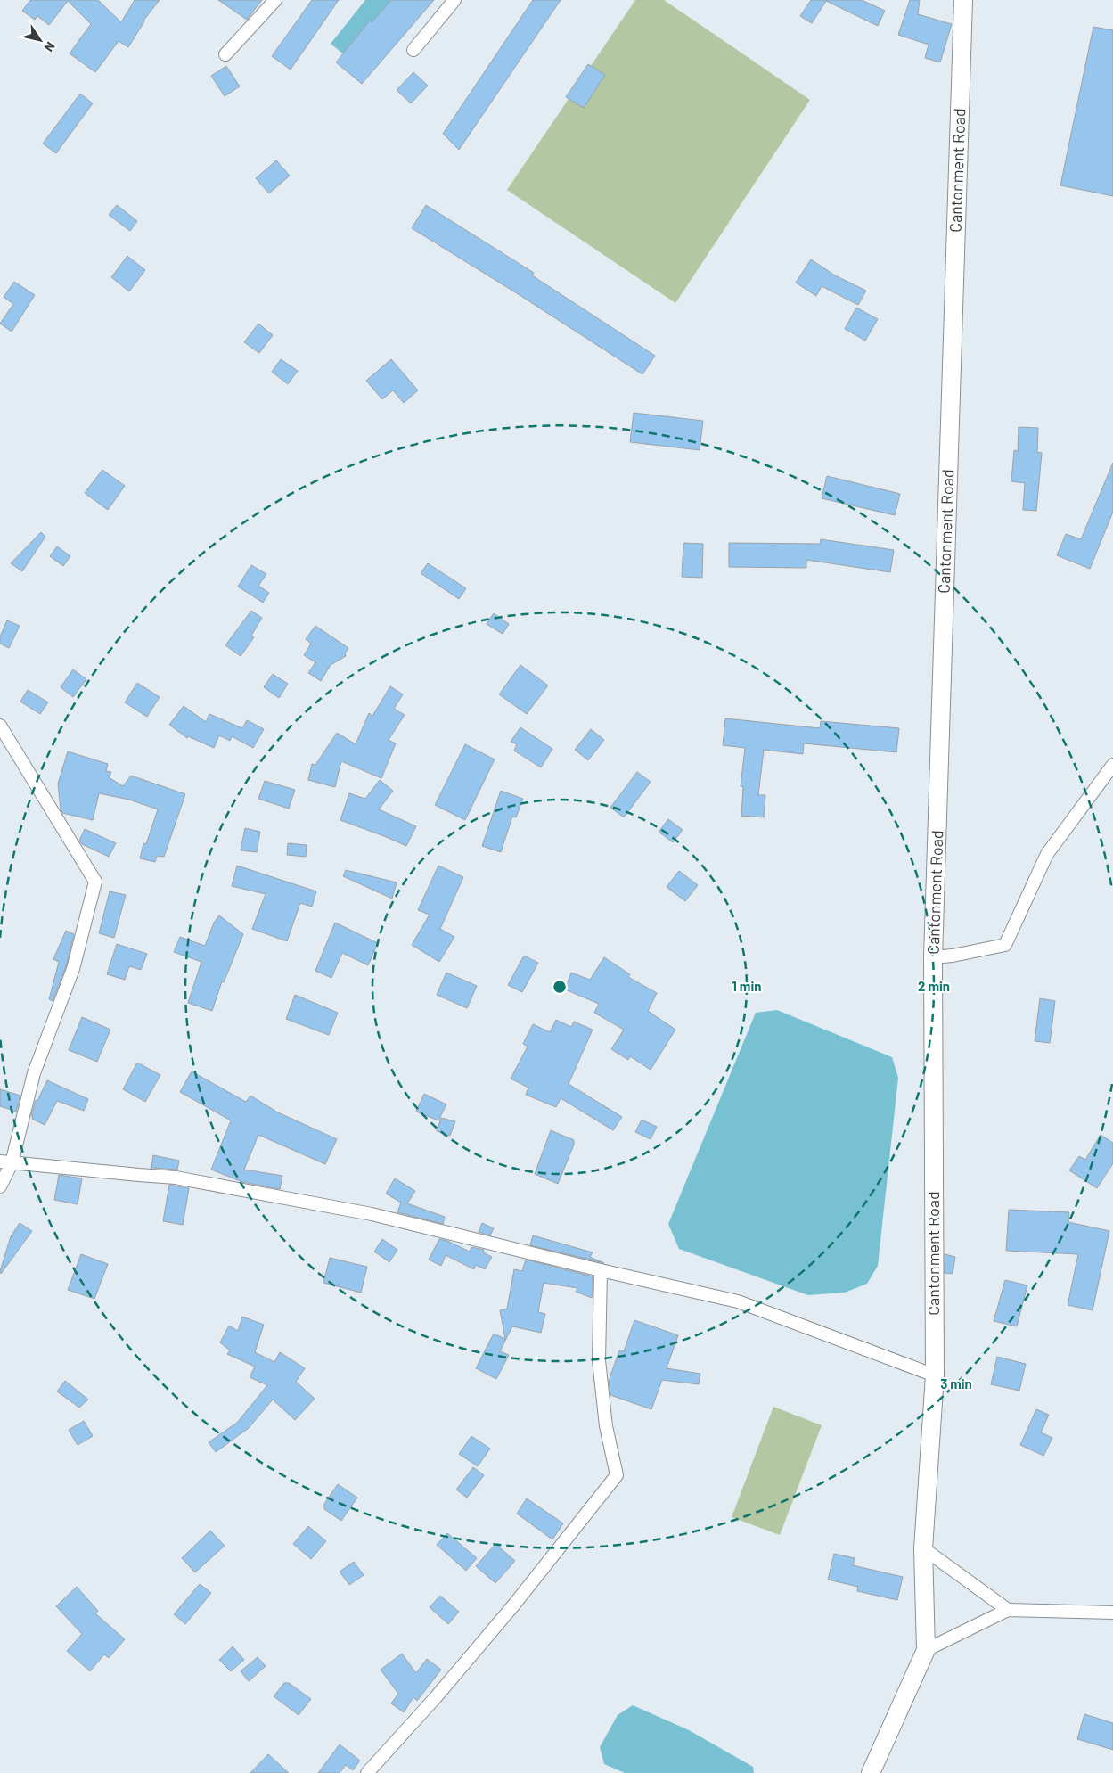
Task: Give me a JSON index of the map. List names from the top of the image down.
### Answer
{
  "streets": {
    "street": ["Cantonment Road"]
  },
  "north": "bottom right",
  "rings": ["1 min", "2 min", "3 min"]
}
